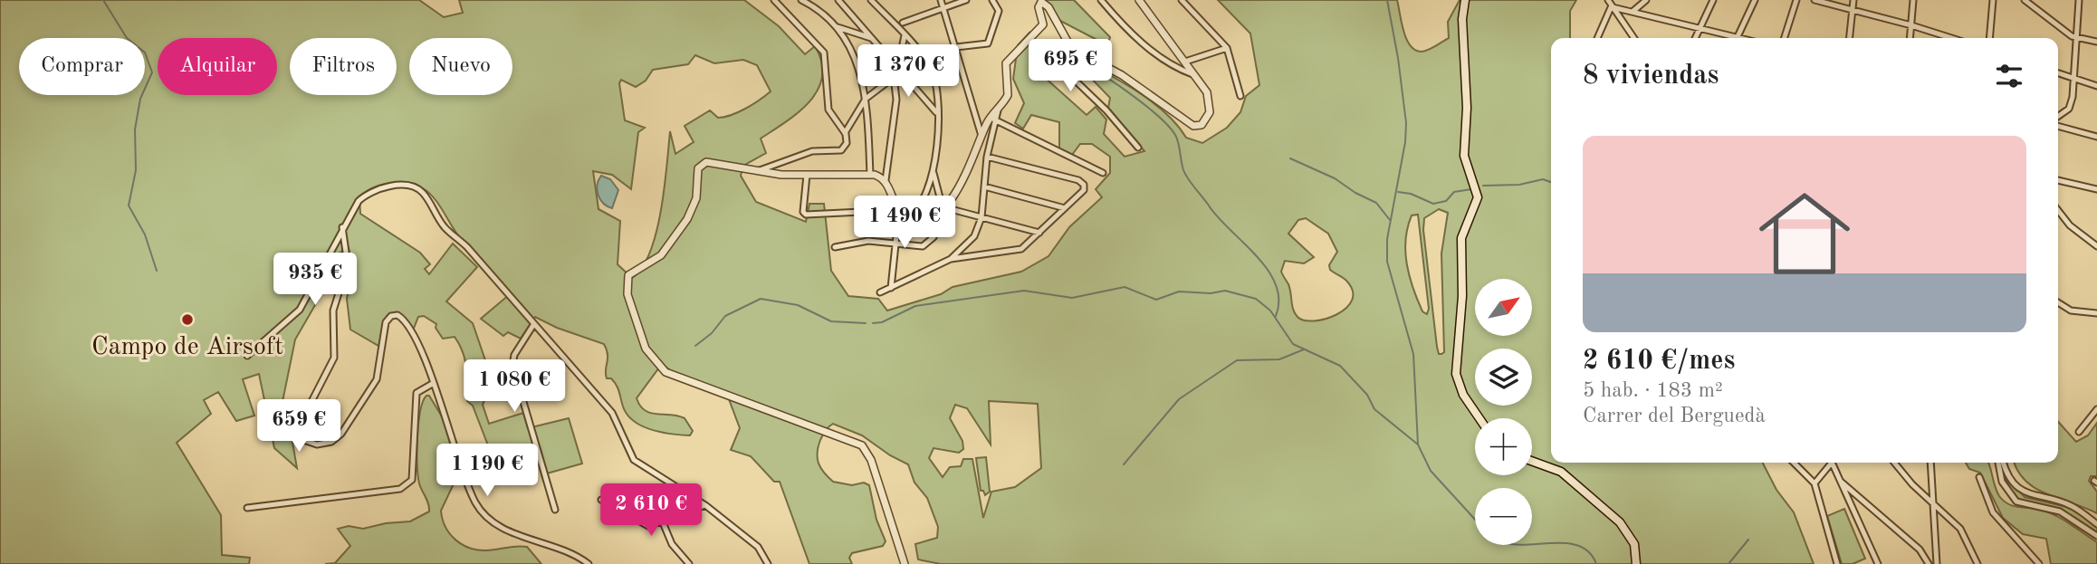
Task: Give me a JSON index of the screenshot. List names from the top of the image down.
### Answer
{
  "places": ["Campo de Airsoft"],
  "north": "top right",
  "page": {
    "chip": [
      "Comprar",
      "Alquilar",
      "Filtros",
      "Nuevo"
    ],
    "heading": "8 viviendas",
    "price": [
      "695 €",
      "1 370 €",
      "1 490 €",
      "935 €",
      "1 080 €",
      "659 €",
      "1 190 €",
      "2 610 €"
    ],
    "list": [
      {
        "name": "2 610 €/mes",
        "note": "5 hab. · 183 m² · Carrer del Berguedà"
      }
    ],
    "map_buttons": ["+", "−"]
  }
}
